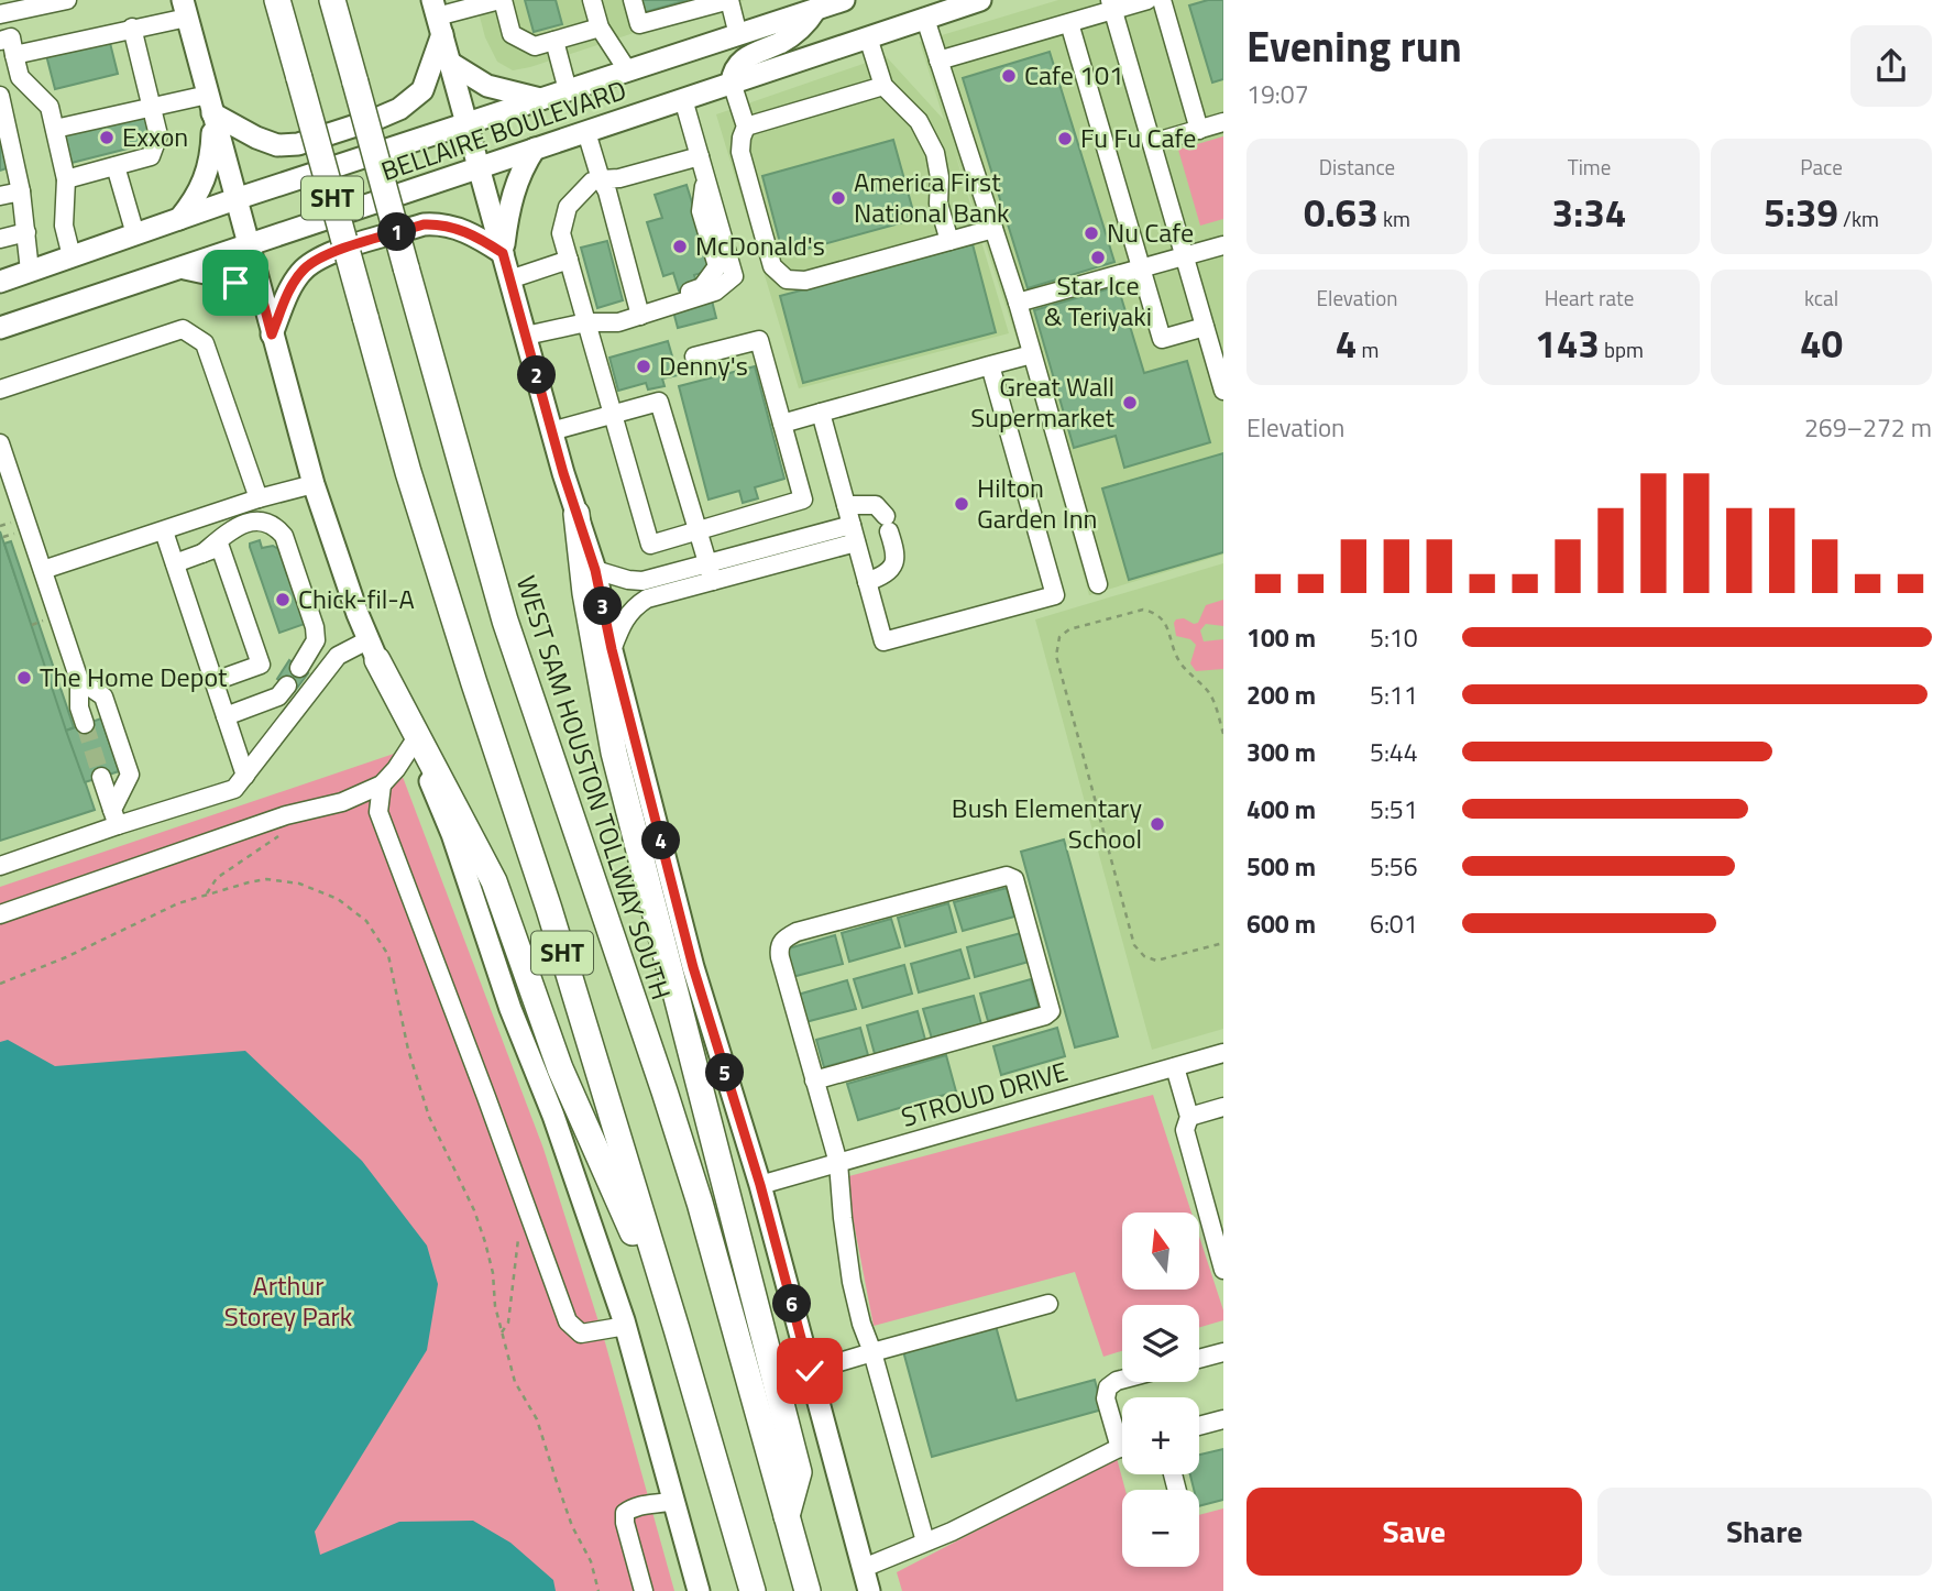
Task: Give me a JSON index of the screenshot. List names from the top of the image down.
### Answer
{
  "streets": {
    "highway": ["SHT", "WEST SAM HOUSTON TOLLWAY SOUTH"],
    "main road": ["BELLAIRE BOULEVARD"],
    "street": ["STROUD DRIVE"]
  },
  "parks": ["Arthur Storey Park"],
  "places": [
    "Cafe 101",
    "Exxon",
    "Fu Fu Cafe",
    "America First National Bank",
    "Nu Cafe",
    "McDonald's",
    "Star Ice & Teriyaki",
    "Denny's",
    "Great Wall Supermarket",
    "Hilton Garden Inn",
    "Chick-fil-A",
    "The Home Depot",
    "Bush Elementary School"
  ],
  "north": "top",
  "page": {
    "heading": ["Evening run", "19:07"],
    "stats": [
      ["Distance", "0.63 km"],
      ["Time", "3:34"],
      ["Pace", "5:39 /km"],
      ["Elevation", "4 m"],
      ["Heart rate", "143 bpm"],
      ["kcal", "40"]
    ],
    "pins": [
      "1",
      "2",
      "3",
      "4",
      "5",
      "6"
    ],
    "chart": ["Elevation", "269–272 m"],
    "list": [
      {
        "name": "100 m",
        "note": "5:10"
      },
      {
        "name": "200 m",
        "note": "5:11"
      },
      {
        "name": "300 m",
        "note": "5:44"
      },
      {
        "name": "400 m",
        "note": "5:51"
      },
      {
        "name": "500 m",
        "note": "5:56"
      },
      {
        "name": "600 m",
        "note": "6:01"
      }
    ],
    "map_buttons": ["+", "−"],
    "buttons": ["Save", "Share"]
  }
}
